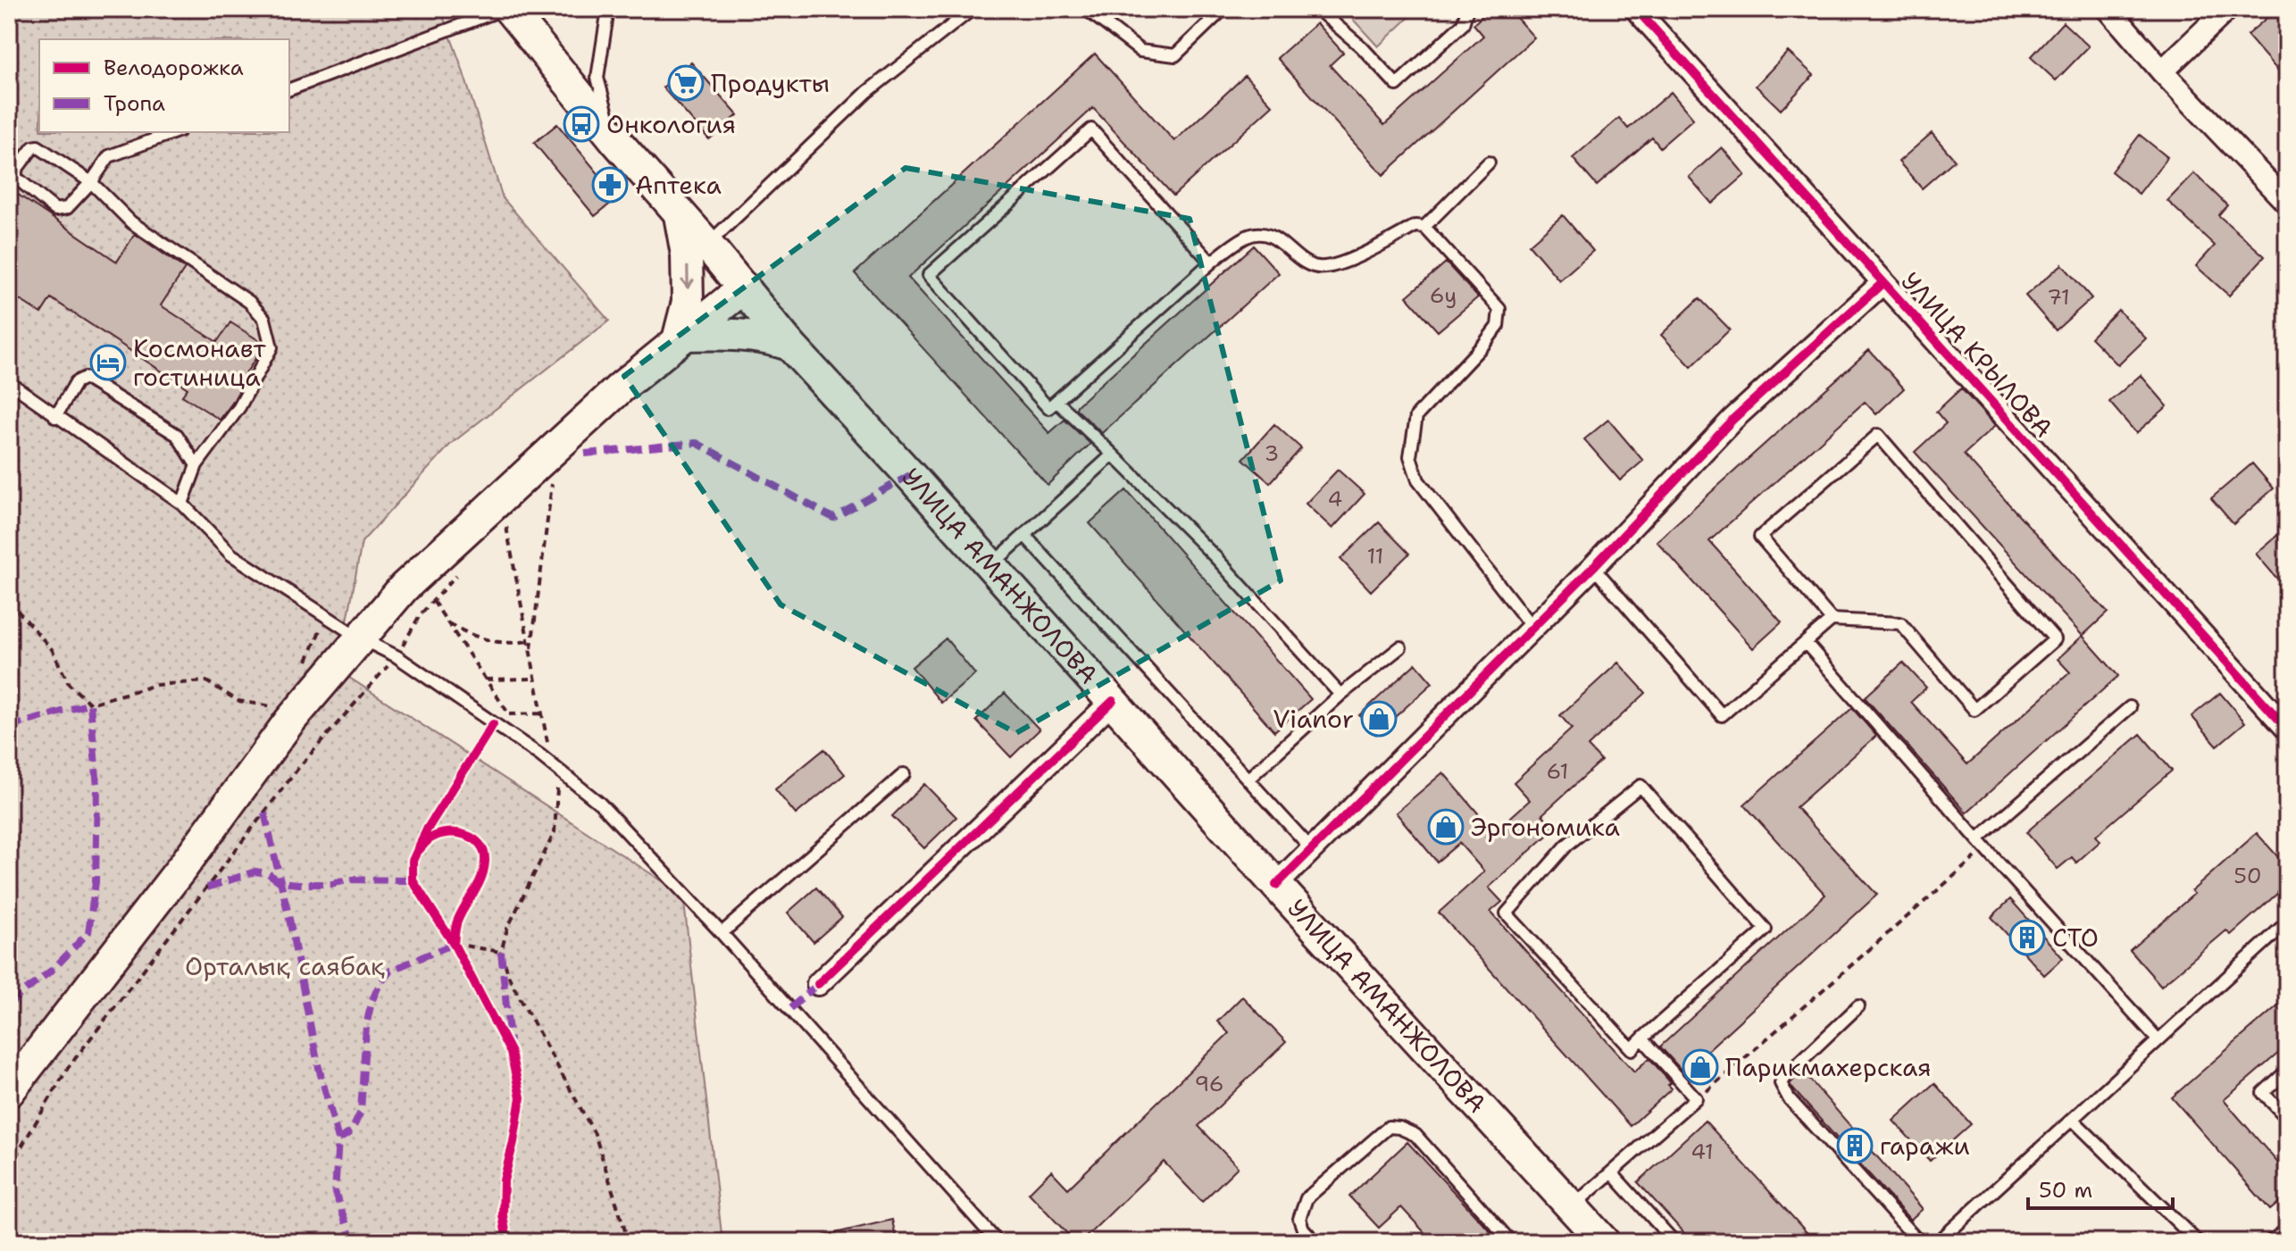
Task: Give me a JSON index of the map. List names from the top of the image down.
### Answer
{
  "streets": {
    "main road": ["УЛИЦА АМАНЖОЛОВА"],
    "street": ["УЛИЦА КРЫЛОВА"]
  },
  "parks": ["Орталық саябақ"],
  "places": {
    "supermarket": ["Продукты"],
    "bus stop": ["Онкология"],
    "pharmacy": ["Аптека"],
    "hotel": ["Космонавт гостиница"],
    "shop": ["Vianor", "Эргономика", "Парикмахерская"],
    "building": ["СТО", "гаражи"]
  },
  "house_numbers": [
    "6у",
    "71",
    "3",
    "4",
    "11",
    "61",
    "50",
    "96",
    "41"
  ],
  "legend": ["Велодорожка", "Тропа"],
  "scale_bar": "50 m"
}
